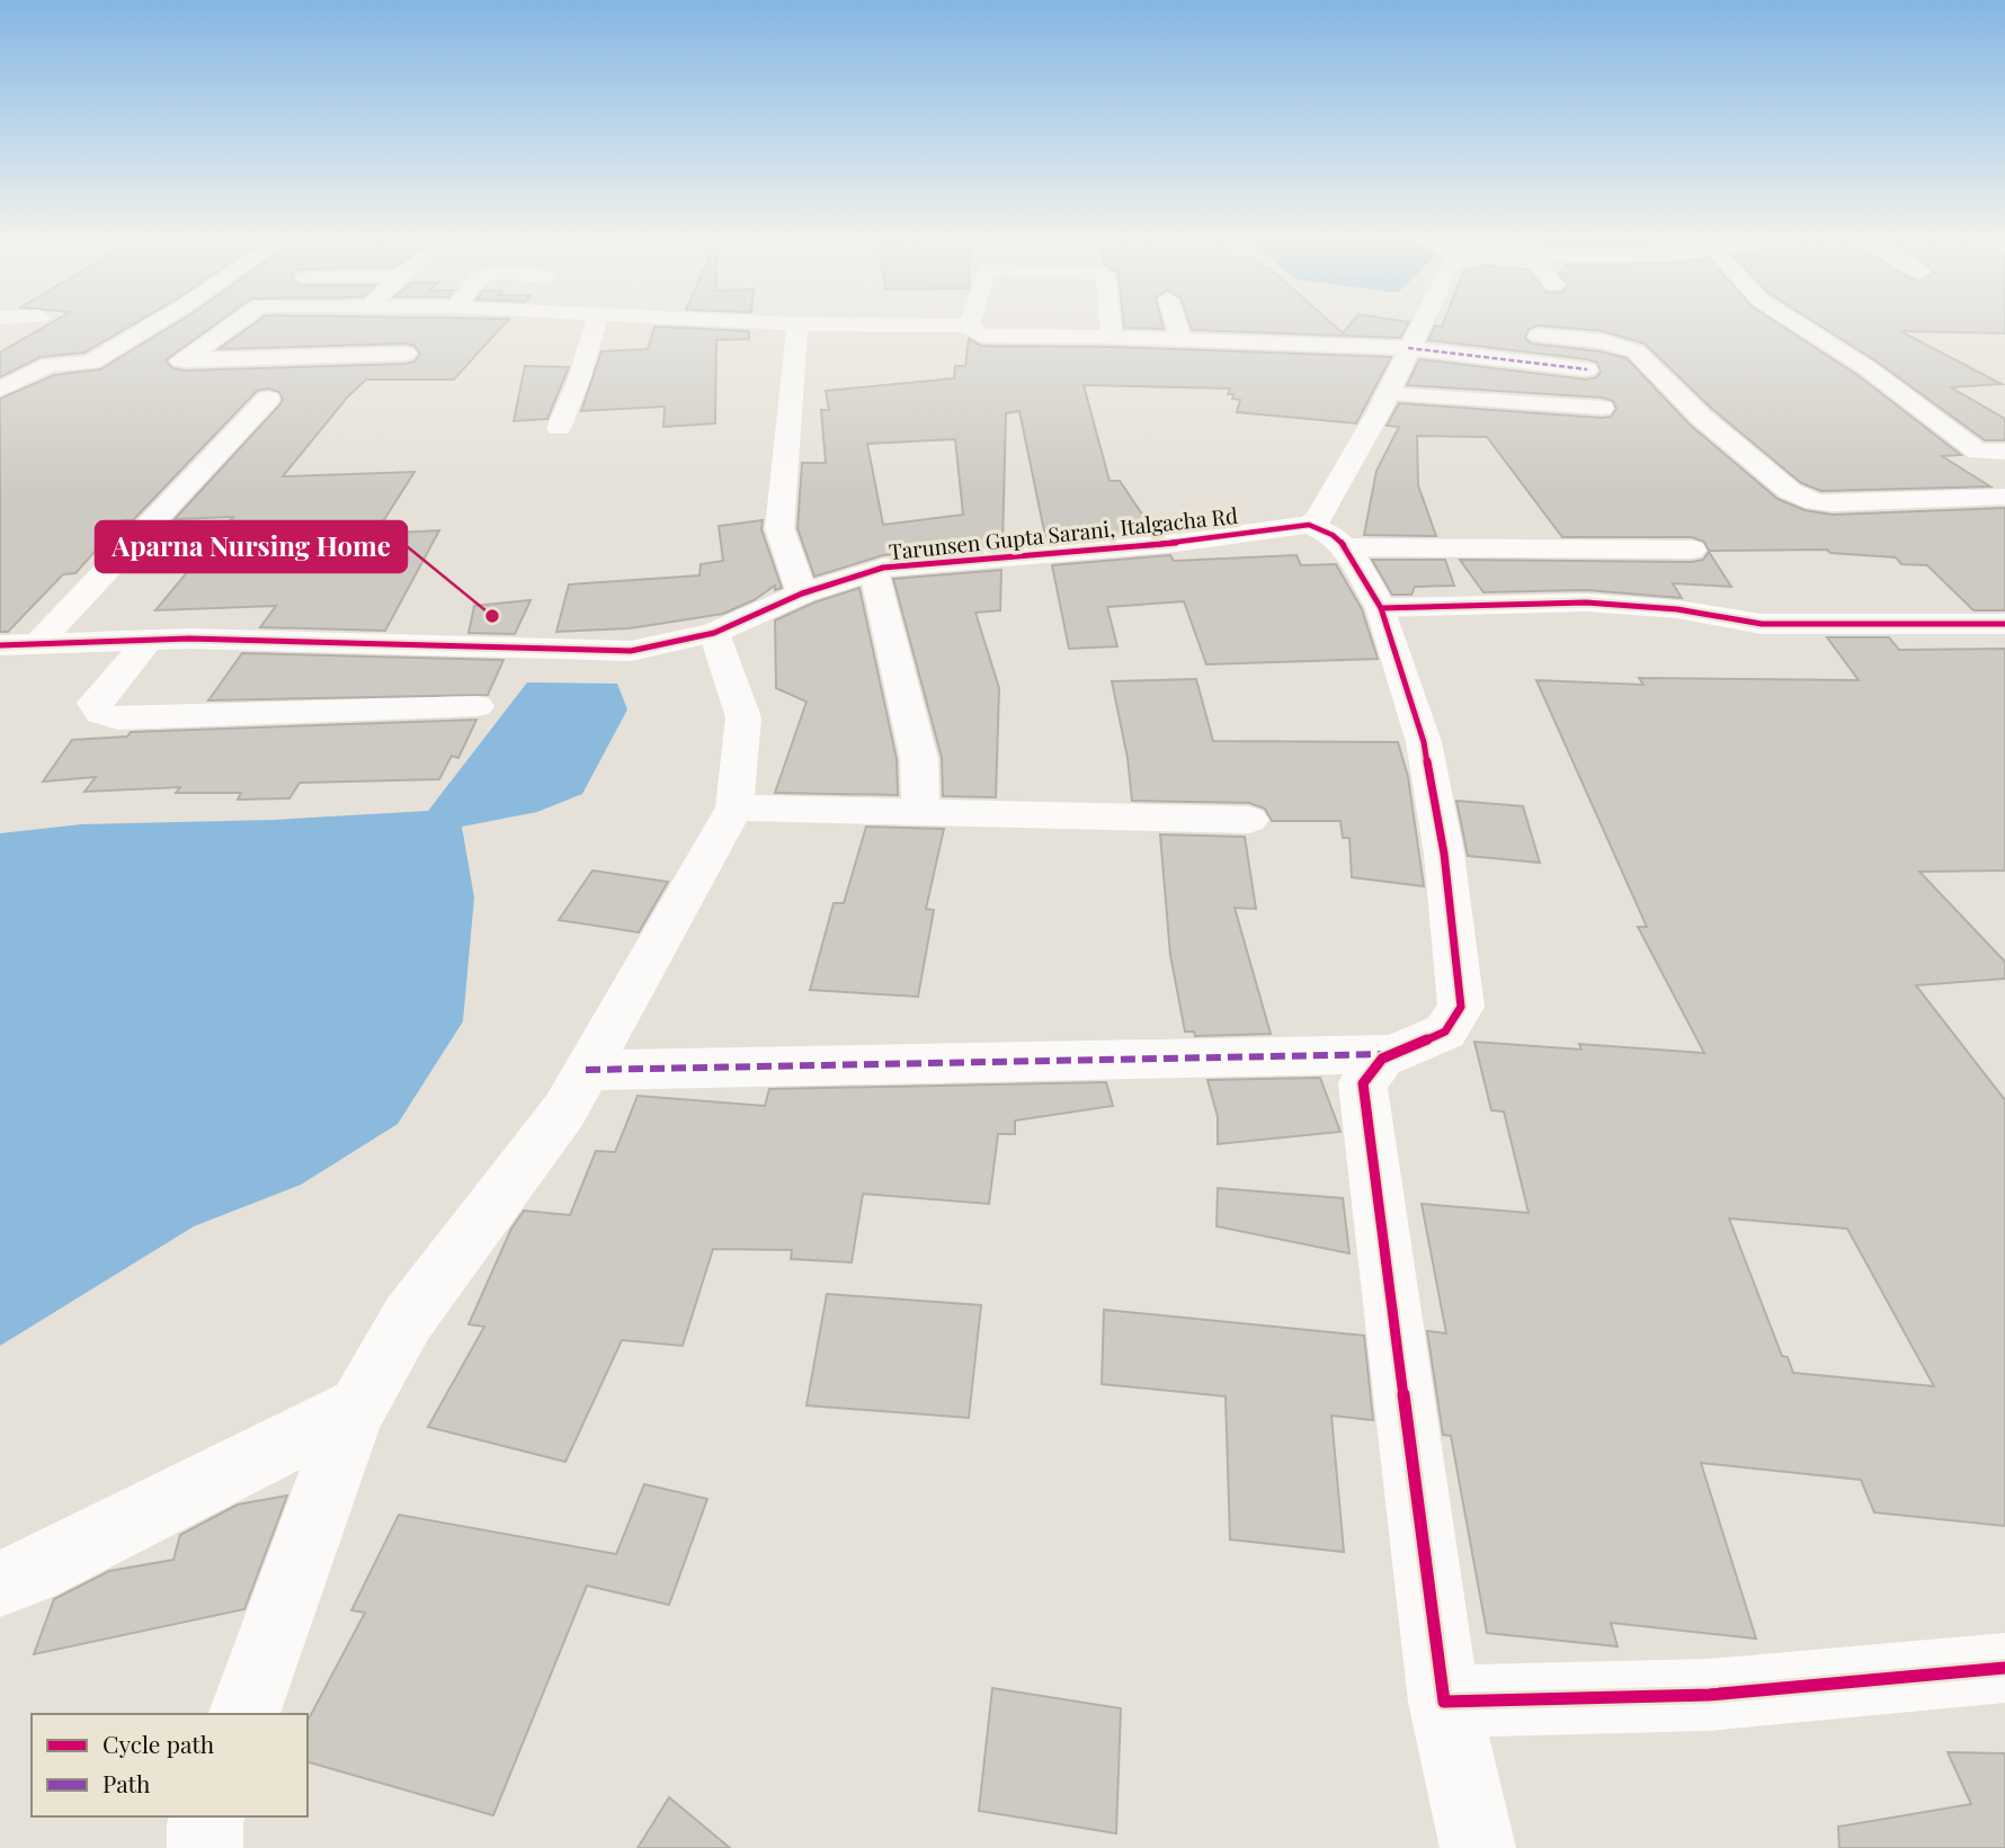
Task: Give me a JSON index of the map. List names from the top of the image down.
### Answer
{
  "streets": {
    "street": ["Tarunsen Gupta Sarani, Italgacha Rd"]
  },
  "places": ["Aparna Nursing Home"],
  "legend": ["Cycle path", "Path"]
}
